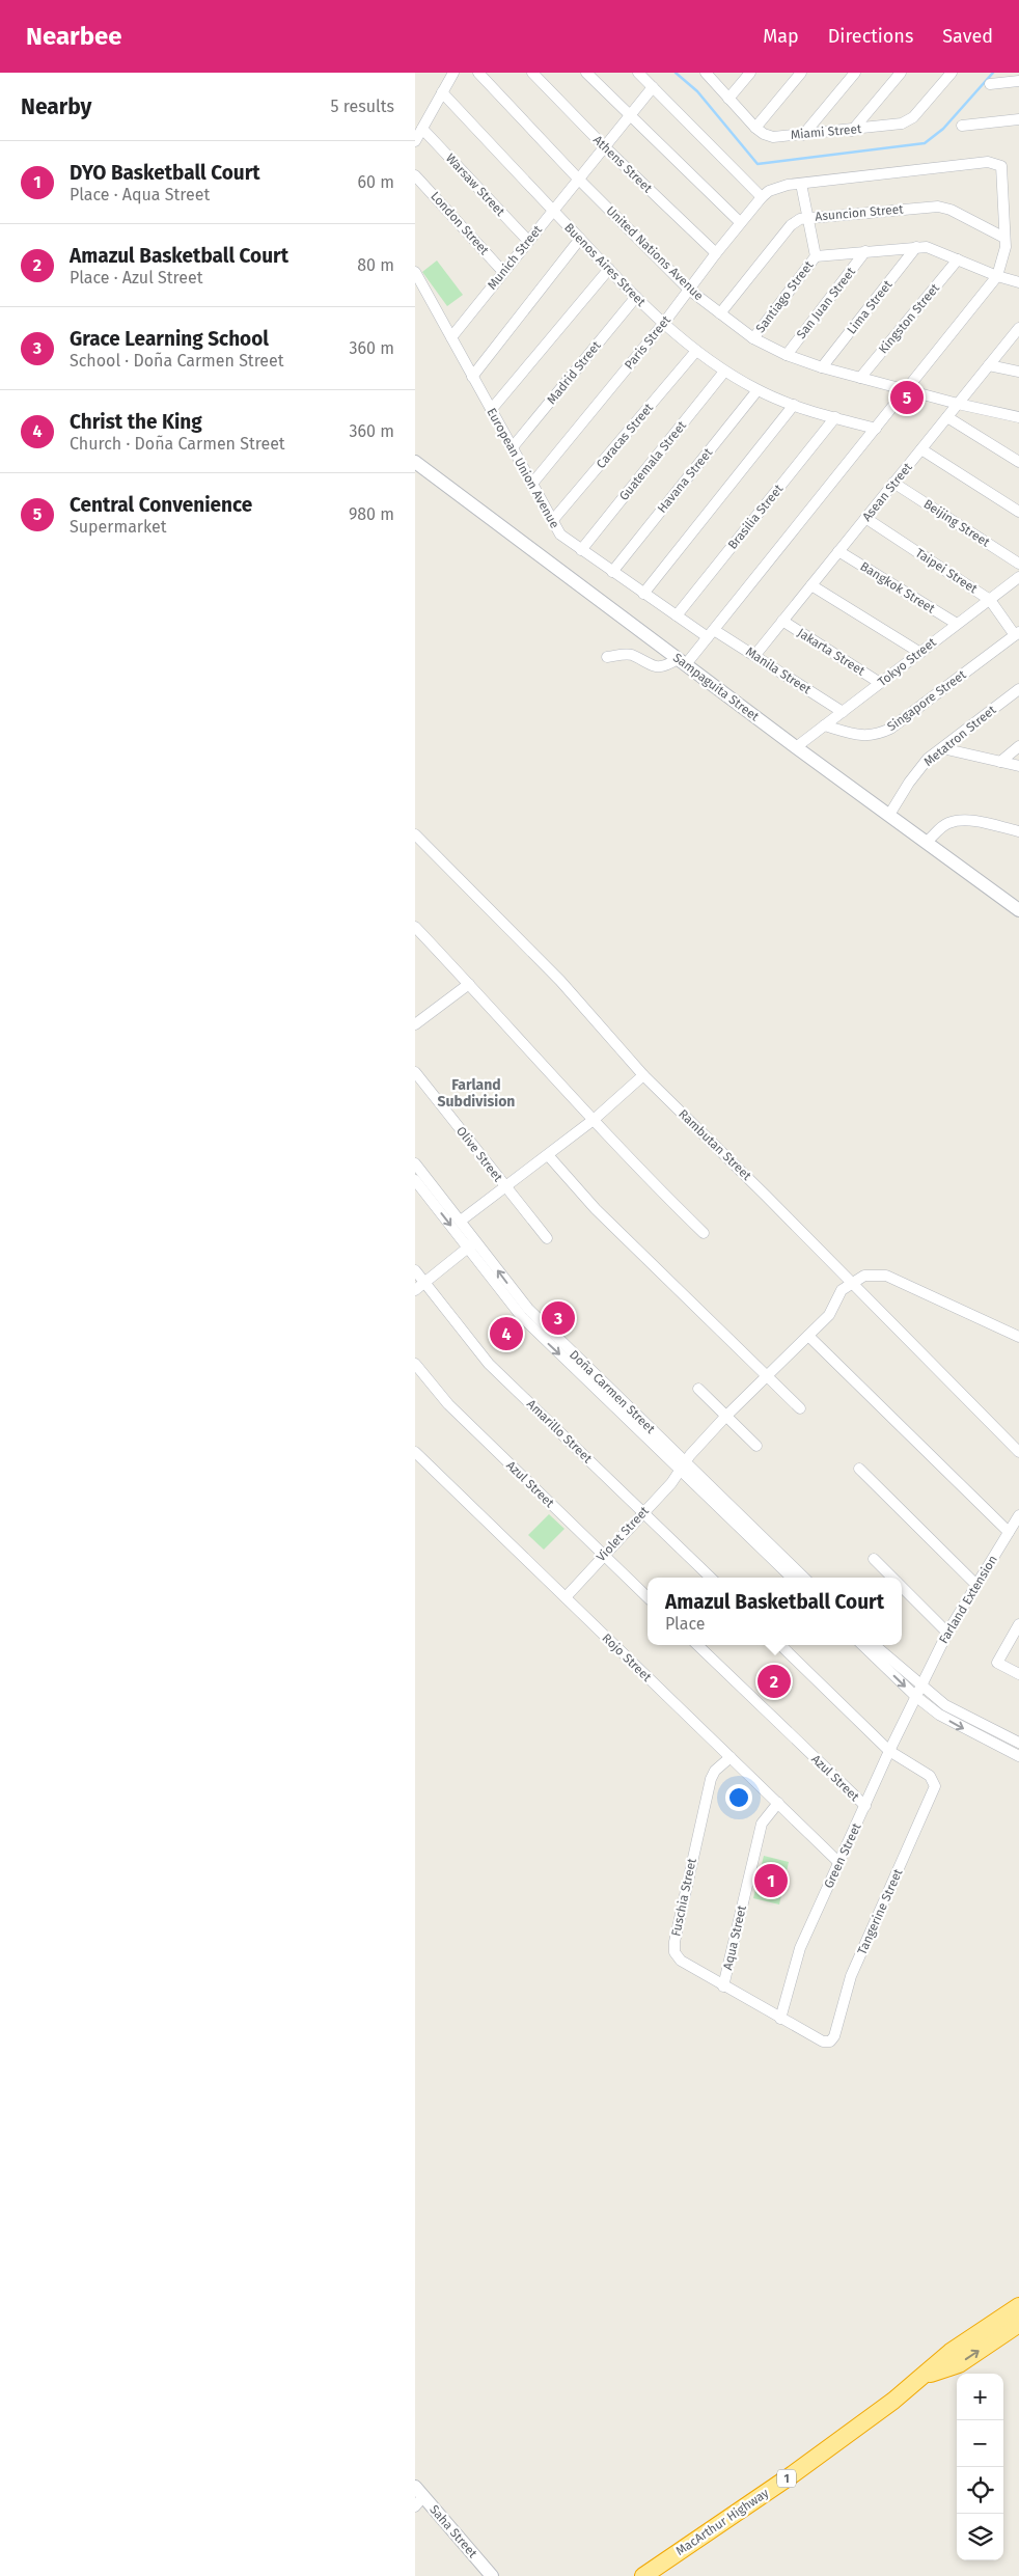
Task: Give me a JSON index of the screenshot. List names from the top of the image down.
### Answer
{
  "streets": {
    "highway": ["1", "MacArthur Highway"],
    "street": [
      "Miami Street",
      "Athens Street",
      "Warsaw Street",
      "Asuncion Street",
      "London Street",
      "United Nations Avenue",
      "Munich Street",
      "Buenos Aires Street",
      "Santiago Street",
      "San Juan Street",
      "Lima Street",
      "Kingston Street",
      "Paris Street",
      "Madrid Street",
      "Caracas Street",
      "Guatemala Street",
      "European Union Avenue",
      "Havana Street",
      "Asean Street",
      "Brasilia Street",
      "Beijing Street",
      "Taipei Street",
      "Bangkok Street",
      "Jakarta Street",
      "Tokyo Street",
      "Manila Street",
      "Sampaguita Street",
      "Singapore Street",
      "Metatron Street",
      "Rambutan Street",
      "Olive Street",
      "Doña Carmen Street",
      "Amarillo Street",
      "Azul Street",
      "Violet Street",
      "Farland Extension",
      "Rojo Street",
      "Green Street",
      "Fuschia Street",
      "Tangerine Street",
      "Aqua Street",
      "Saha Street"
    ]
  },
  "crossings": [
    ["Athens Street", "Munich Street"],
    ["Athens Street", "Paris Street"],
    ["Warsaw Street", "Munich Street"],
    ["Asuncion Street", "United Nations Avenue"],
    ["London Street", "Munich Street"],
    ["United Nations Avenue", "Munich Street"],
    ["United Nations Avenue", "Santiago Street"],
    ["United Nations Avenue", "San Juan Street"],
    ["United Nations Avenue", "Lima Street"],
    ["United Nations Avenue", "Kingston Street"],
    ["United Nations Avenue", "Paris Street"],
    ["United Nations Avenue", "Asean Street"],
    ["Munich Street", "Buenos Aires Street"],
    ["Munich Street", "European Union Avenue"],
    ["Buenos Aires Street", "Paris Street"],
    ["Buenos Aires Street", "Madrid Street"],
    ["Buenos Aires Street", "Caracas Street"],
    ["Buenos Aires Street", "Guatemala Street"],
    ["Buenos Aires Street", "Havana Street"],
    ["Buenos Aires Street", "Brasilia Street"],
    ["Paris Street", "European Union Avenue"],
    ["Madrid Street", "European Union Avenue"],
    ["Caracas Street", "European Union Avenue"],
    ["Guatemala Street", "European Union Avenue"],
    ["European Union Avenue", "Havana Street"],
    ["European Union Avenue", "Brasilia Street"],
    ["European Union Avenue", "Manila Street"],
    ["Asean Street", "Beijing Street"],
    ["Asean Street", "Taipei Street"],
    ["Asean Street", "Bangkok Street"],
    ["Asean Street", "Jakarta Street"],
    ["Asean Street", "Manila Street"],
    ["Taipei Street", "Tokyo Street"],
    ["Taipei Street", "Singapore Street"],
    ["Bangkok Street", "Tokyo Street"],
    ["Jakarta Street", "Tokyo Street"],
    ["Tokyo Street", "Manila Street"],
    ["Tokyo Street", "Sampaguita Street"],
    ["Tokyo Street", "Singapore Street"],
    ["Sampaguita Street", "Metatron Street"],
    ["Rambutan Street", "Violet Street"],
    ["Doña Carmen Street", "Violet Street"],
    ["Amarillo Street", "Violet Street"],
    ["Azul Street", "Violet Street"],
    ["Azul Street", "Green Street"],
    ["Violet Street", "Rojo Street"],
    ["Farland Extension", "Green Street"],
    ["Rojo Street", "Green Street"],
    ["Rojo Street", "Fuschia Street"],
    ["Rojo Street", "Aqua Street"],
    ["Green Street", "Fuschia Street"],
    ["Green Street", "Tangerine Street"],
    ["Fuschia Street", "Tangerine Street"],
    ["Fuschia Street", "Aqua Street"]
  ],
  "districts": ["Farland Subdivision"],
  "page": {
    "header": "Nearbee",
    "nav": ["Map", "Directions", "Saved"],
    "heading": ["Nearby", "5 results"],
    "list": [
      {
        "mark": "1",
        "name": "DYO Basketball Court",
        "note": "Place · Aqua Street",
        "value": "60 m"
      },
      {
        "mark": "2",
        "name": "Amazul Basketball Court",
        "note": "Place · Azul Street",
        "value": "80 m"
      },
      {
        "mark": "3",
        "name": "Grace Learning School",
        "note": "School · Doña Carmen Street",
        "value": "360 m"
      },
      {
        "mark": "4",
        "name": "Christ the King",
        "note": "Church · Doña Carmen Street",
        "value": "360 m"
      },
      {
        "mark": "5",
        "name": "Central Convenience",
        "note": "Supermarket",
        "value": "980 m"
      }
    ],
    "pins": [
      "5",
      "3",
      "4",
      "2",
      "1"
    ],
    "popup": ["Amazul Basketball Court", "Place"],
    "map_buttons": ["+", "−"]
  }
}
